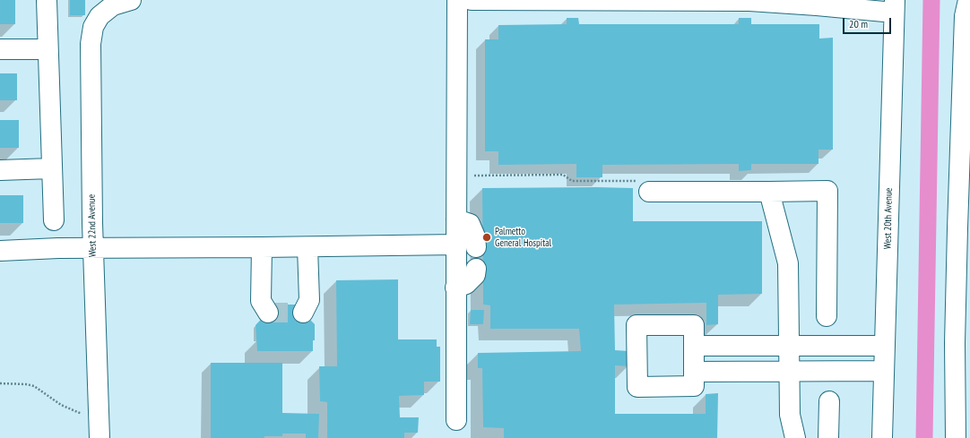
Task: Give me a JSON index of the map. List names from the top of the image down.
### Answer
{
  "streets": {
    "main road": ["West 20th Avenue", "West 22nd Avenue"]
  },
  "places": ["Palmetto General Hospital"],
  "scale_bar": "20 m"
}
